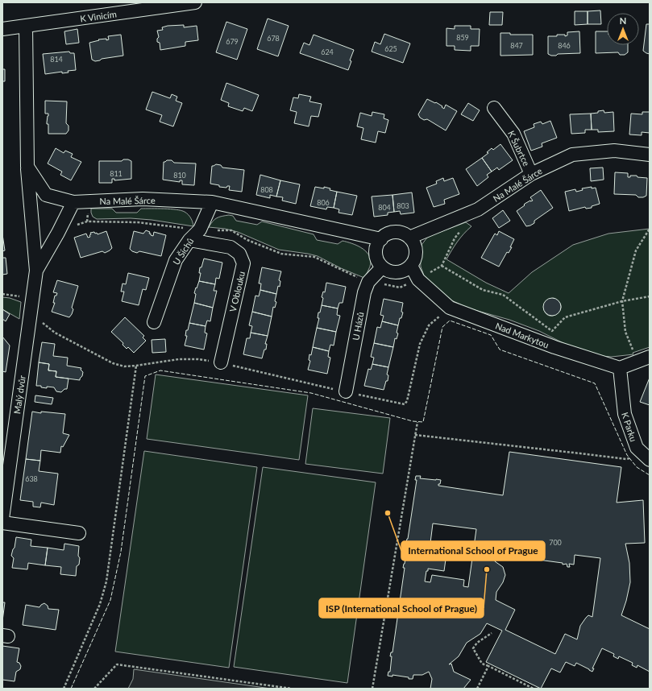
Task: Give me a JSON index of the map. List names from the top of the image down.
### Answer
{
  "streets": {
    "street": [
      "K Vinicím",
      "K Šubrtce",
      "Na Malé Šárce",
      "U Šíchů",
      "V Oblouku",
      "U Házů",
      "Nad Markytou",
      "Malý dvůr",
      "K Parku"
    ]
  },
  "crossings": [
    ["K Šubrtce", "Na Malé Šárce"],
    ["Na Malé Šárce", "U Šíchů"],
    ["Na Malé Šárce", "U Házů"],
    ["Na Malé Šárce", "Nad Markytou"],
    ["Na Malé Šárce", "Malý dvůr"],
    ["U Šíchů", "V Oblouku"],
    ["U Házů", "Nad Markytou"],
    ["Nad Markytou", "K Parku"]
  ],
  "places": ["International School of Prague", "ISP (International School of Prague)"],
  "house_numbers": [
    "859",
    "678",
    "679",
    "847",
    "846",
    "625",
    "624",
    "814",
    "811",
    "810",
    "808",
    "806",
    "803",
    "804",
    "638",
    "700"
  ],
  "north": "top"
}
